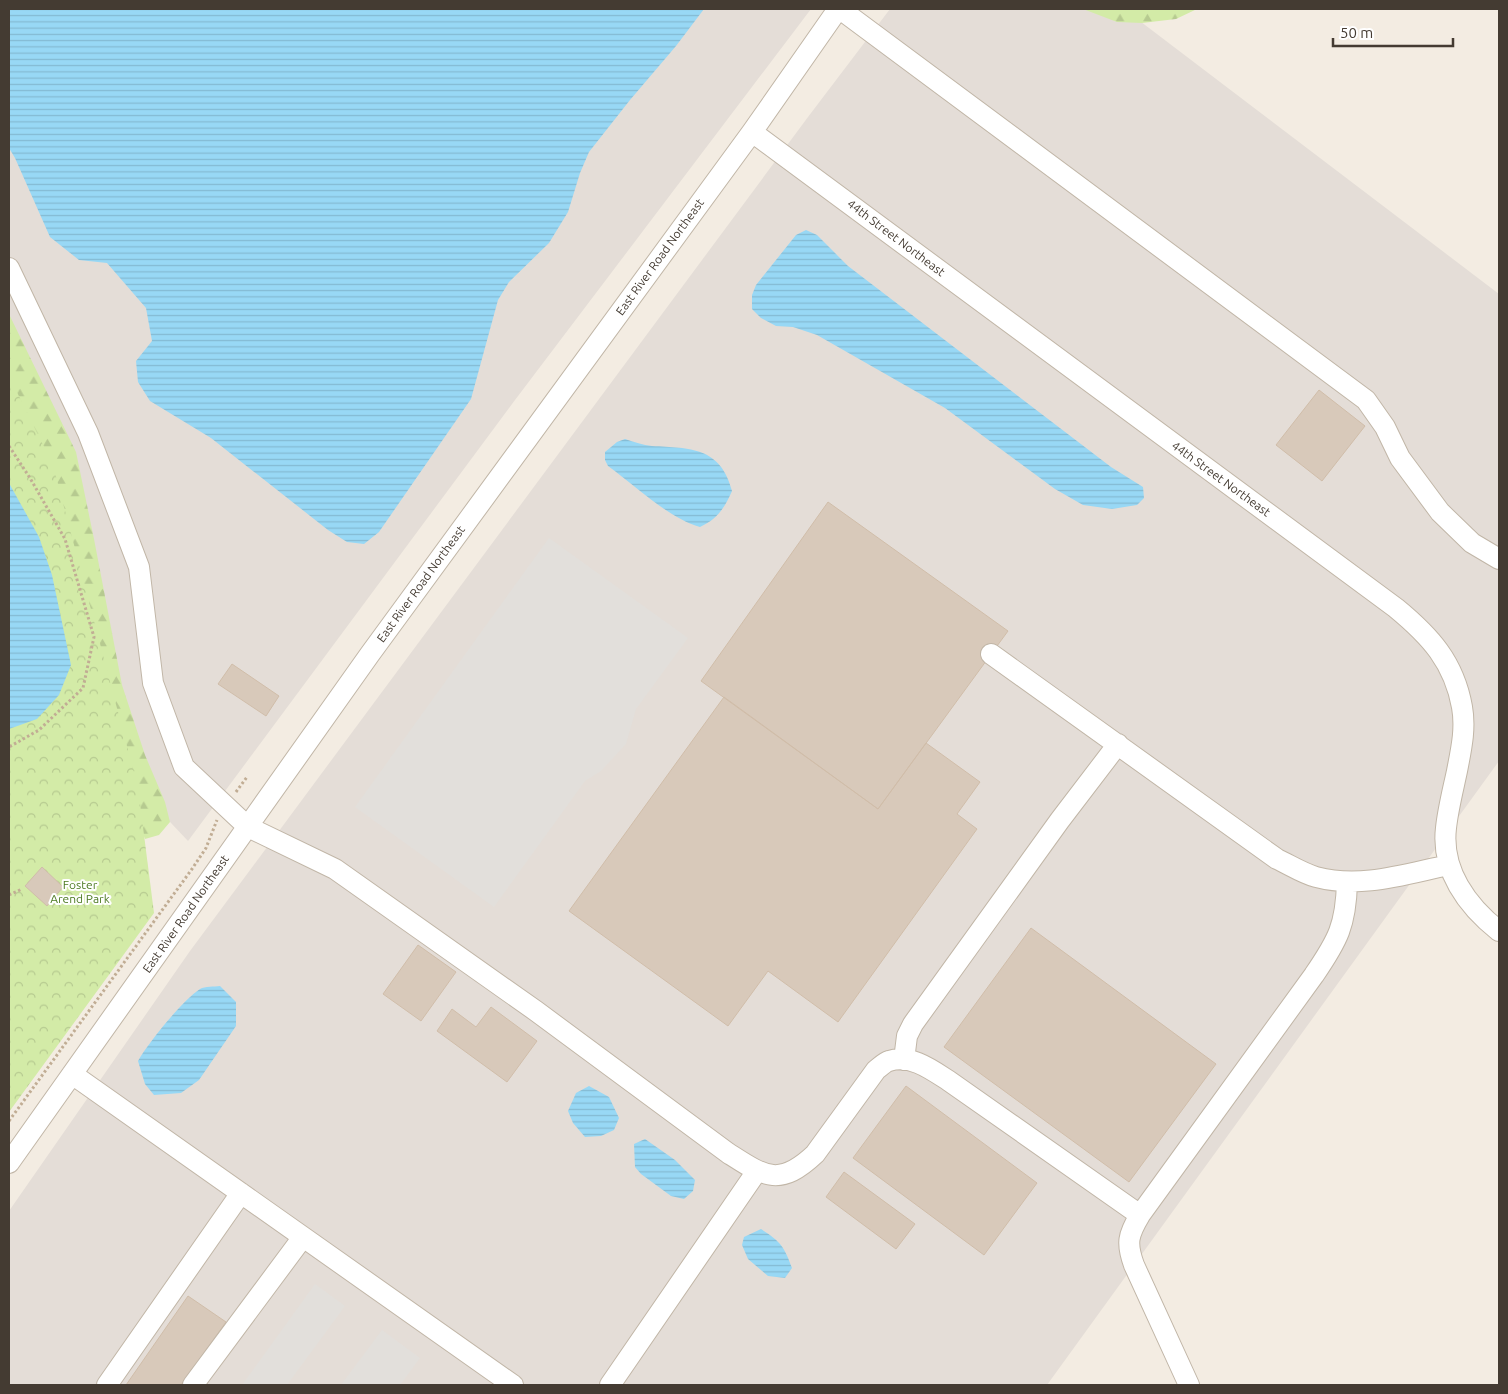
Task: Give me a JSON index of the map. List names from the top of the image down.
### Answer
{
  "streets": {
    "street": ["44th Street Northeast", "East River Road Northeast"]
  },
  "crossings": [
    ["44th Street Northeast", "East River Road Northeast"]
  ],
  "parks": ["Foster Arend Park"],
  "scale_bar": "50 m"
}
